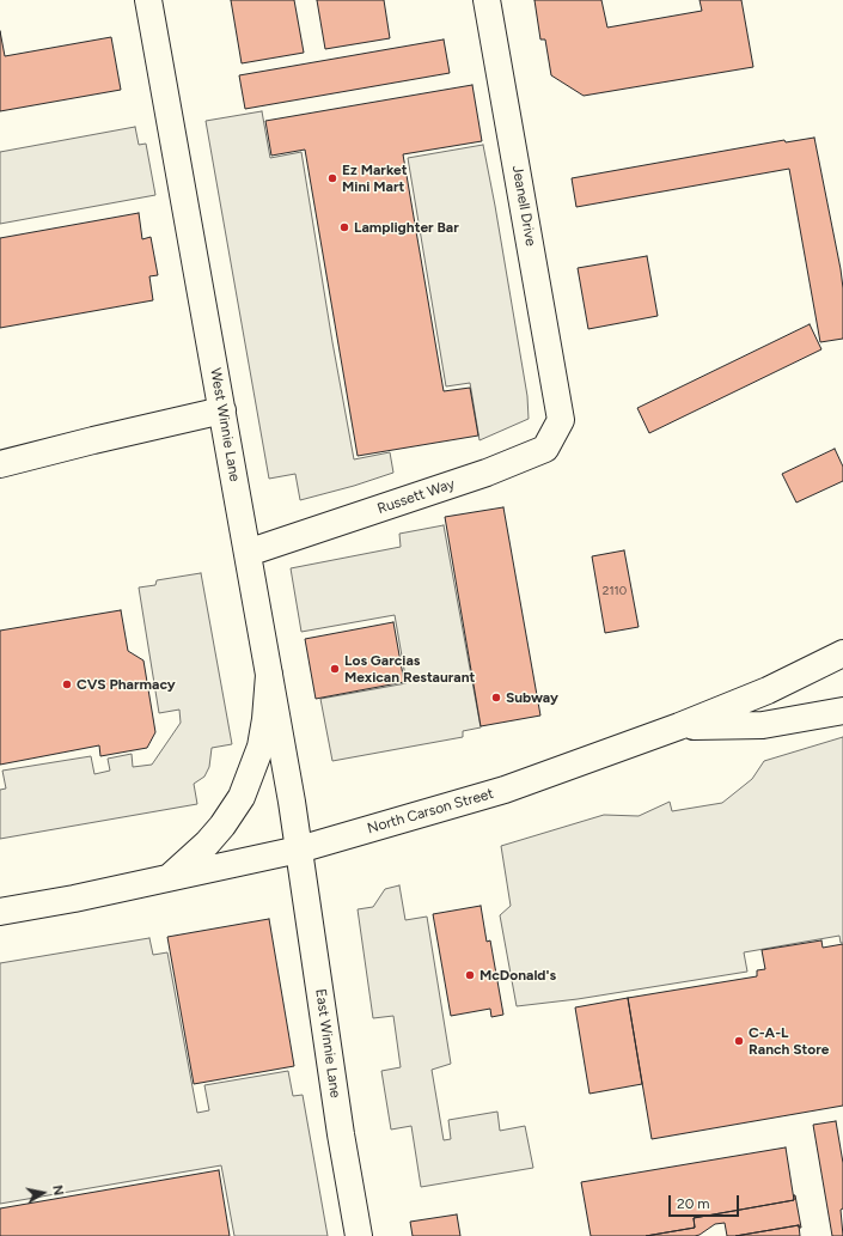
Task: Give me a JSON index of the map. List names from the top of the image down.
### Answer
{
  "streets": {
    "street": [
      "Jeanell Drive",
      "West Winnie Lane",
      "Russett Way",
      "North Carson Street",
      "East Winnie Lane"
    ]
  },
  "crossings": [
    ["Jeanell Drive", "Russett Way"],
    ["West Winnie Lane", "Russett Way"],
    ["West Winnie Lane", "North Carson Street"],
    ["West Winnie Lane", "East Winnie Lane"],
    ["North Carson Street", "East Winnie Lane"]
  ],
  "places": [
    "Ez Market Mini Mart",
    "Lamplighter Bar",
    "Los Garcias Mexican Restaurant",
    "CVS Pharmacy",
    "Subway",
    "McDonald's",
    "C-A-L Ranch Store"
  ],
  "house_numbers": ["2110"],
  "scale_bar": "20 m",
  "north": "right"
}
